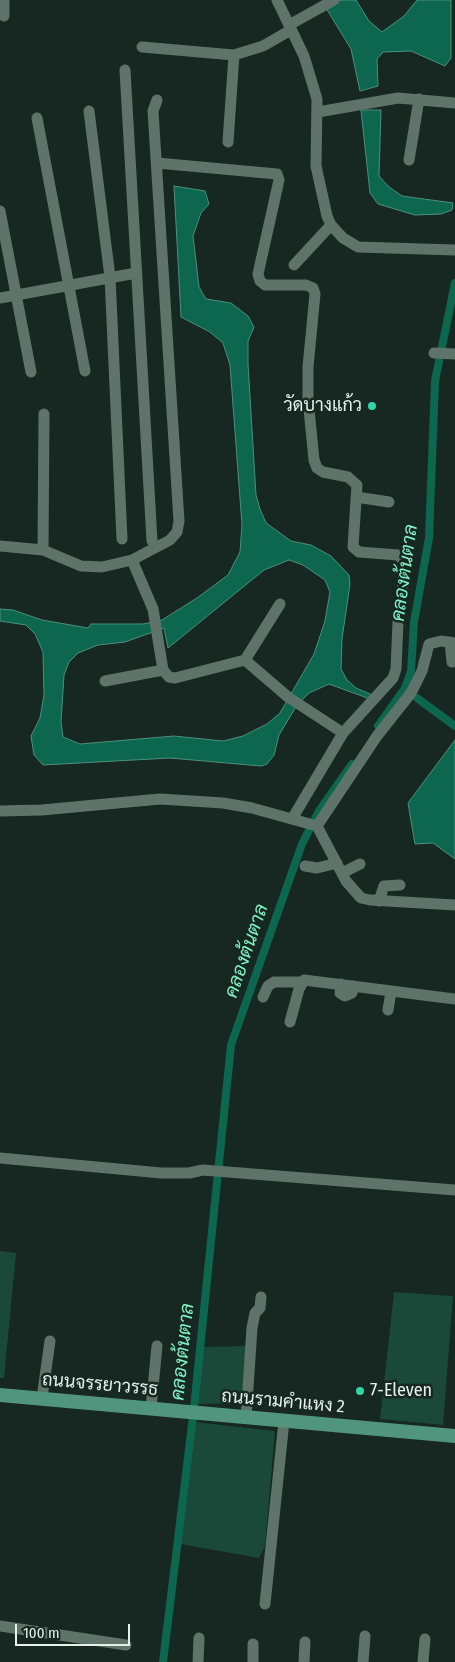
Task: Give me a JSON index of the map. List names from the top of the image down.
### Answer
{
  "streets": {
    "main road": ["ถนนจรรยาวรรธ", "ถนนรามคำแหง 2"]
  },
  "crossings": [
    ["ถนนจรรยาวรรธ", "ถนนรามคำแหง 2"]
  ],
  "water": ["คลองต้นตาล"],
  "places": ["วัดบางแก้ว", "7-Eleven"],
  "scale_bar": "100 m"
}
